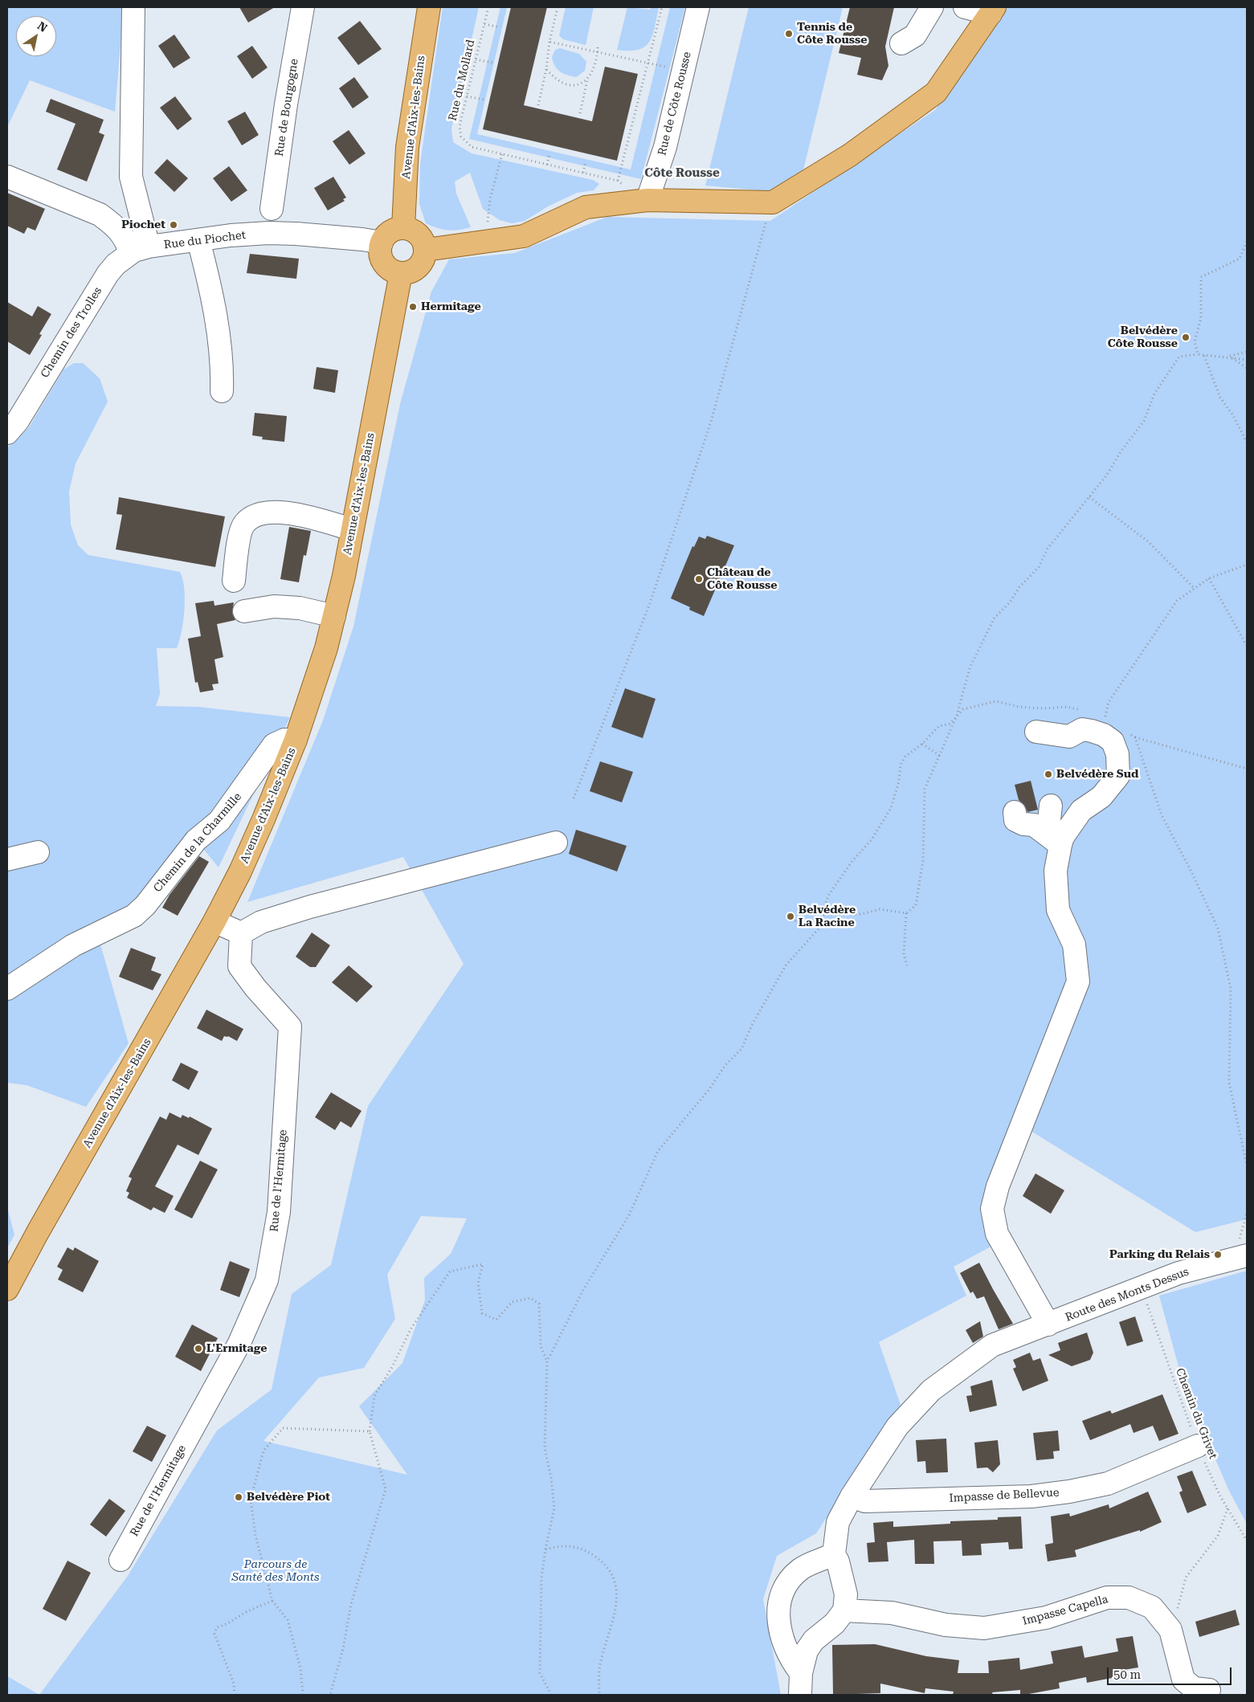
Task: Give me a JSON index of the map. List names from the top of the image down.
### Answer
{
  "streets": {
    "main road": ["Avenue d'Aix-les-Bains"],
    "street": [
      "Rue de Côte Rousse",
      "Rue de Bourgogne",
      "Rue du Piochet",
      "Chemin des Trolles",
      "Chemin de la Charmille",
      "Rue de l'Hermitage",
      "Route des Monts Dessus",
      "Impasse de Bellevue",
      "Impasse Capella"
    ],
    "path": ["Rue du Mollard", "Chemin du Grivet"]
  },
  "crossings": [
    ["Avenue d'Aix-les-Bains", "Rue du Piochet"],
    ["Avenue d'Aix-les-Bains", "Chemin de la Charmille"],
    ["Rue du Piochet", "Chemin des Trolles"],
    ["Route des Monts Dessus", "Chemin du Grivet"],
    ["Route des Monts Dessus", "Impasse de Bellevue"],
    ["Chemin du Grivet", "Impasse de Bellevue"]
  ],
  "districts": ["Côte Rousse"],
  "parks": ["Parcours de Santé des Monts"],
  "places": [
    "Tennis de Côte Rousse",
    "Piochet",
    "Hermitage",
    "Belvédère Côte Rousse",
    "Château de Côte Rousse",
    "Belvédère Sud",
    "Belvédère La Racine",
    "Parking du Relais",
    "L'Ermitage",
    "Belvédère Piot"
  ],
  "scale_bar": "50 m",
  "north": "top right"
}
